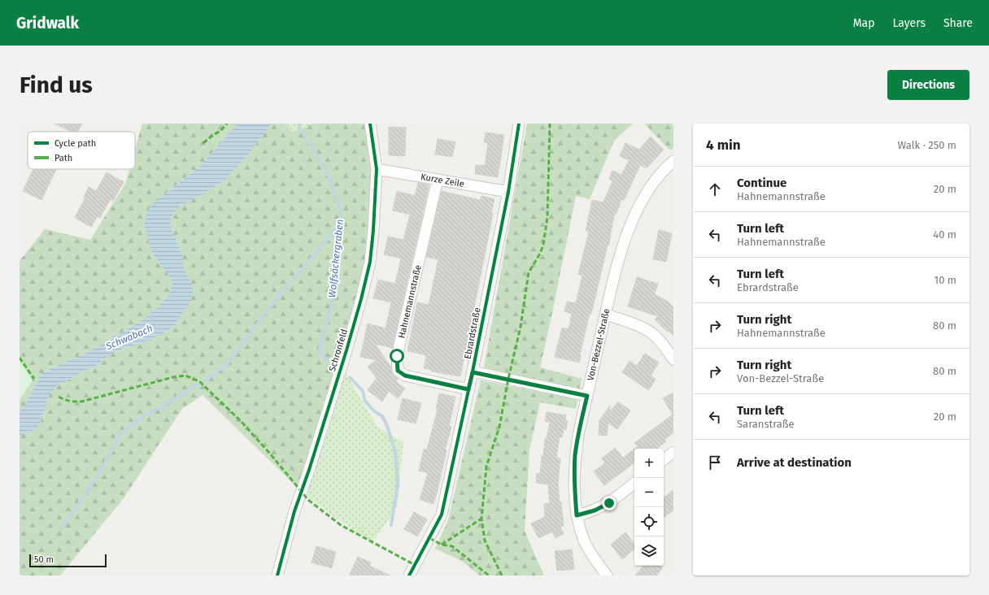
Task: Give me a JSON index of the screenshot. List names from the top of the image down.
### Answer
{
  "streets": {
    "street": [
      "Kurze Zeile",
      "Hahnemannstraße",
      "Ebrardstraße",
      "Von-Bezzel-Straße",
      "Schronfeld"
    ]
  },
  "crossings": [
    ["Kurze Zeile", "Hahnemannstraße"],
    ["Kurze Zeile", "Ebrardstraße"],
    ["Kurze Zeile", "Schronfeld"],
    ["Hahnemannstraße", "Ebrardstraße"]
  ],
  "water": ["Wolfsäckergraben", "Schwabach"],
  "legend": ["Cycle path", "Path"],
  "scale_bar": "50 m",
  "page": {
    "header": "Gridwalk",
    "nav": ["Map", "Layers", "Share"],
    "buttons": "Directions",
    "title": "Find us",
    "heading": ["4 min", "Walk · 250 m"],
    "list": [
      ["Continue", "Hahnemannstraße", "20 m"],
      ["Turn left", "Hahnemannstraße", "40 m"],
      ["Turn left", "Ebrardstraße", "10 m"],
      ["Turn right", "Hahnemannstraße", "80 m"],
      ["Turn right", "Von-Bezzel-Straße", "80 m"],
      ["Turn left", "Saranstraße", "20 m"],
      "Arrive at destination"
    ],
    "map_buttons": ["+", "−"],
    "scale": "50 m"
  }
}
